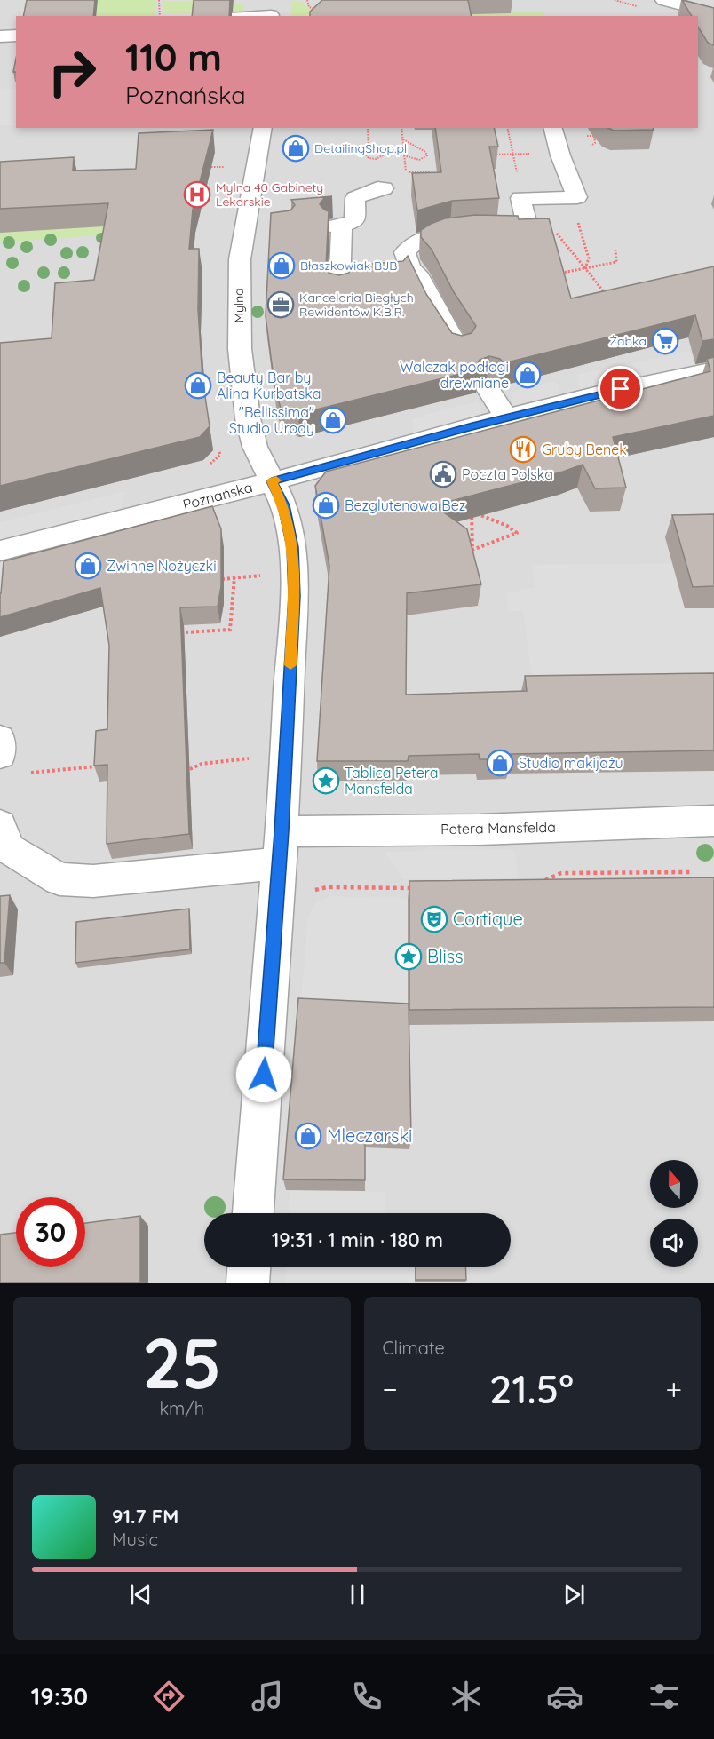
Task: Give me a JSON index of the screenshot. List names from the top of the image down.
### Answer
{
  "streets": {
    "street": ["Mylna", "Poznańska", "Petera Mansfelda"]
  },
  "crossings": [
    ["Mylna", "Poznańska"],
    ["Mylna", "Petera Mansfelda"]
  ],
  "places": {
    "shop": [
      "DetailingShop.pl",
      "Błaszkowiak BJB",
      "Walczak podłogi drewniane",
      "Beauty Bar by Alina Kurbatska",
      "\"Bellissima\" Studio Urody",
      "Bezglutenowa Bez",
      "Zwinne Nożyczki",
      "Studio makijażu",
      "Mleczarski"
    ],
    "hospital": ["Mylna 40 Gabinety Lekarskie"],
    "office": ["Kancelaria Biegłych Rewidentów K.B.R."],
    "supermarket": ["Żabka"],
    "restaurant": ["Gruby Benek"],
    "public building": ["Poczta Polska"],
    "place": ["Tablica Petera Mansfelda", "Bliss"],
    "theatre": ["Cortique"]
  },
  "north": "top",
  "page": {
    "turn": ["110 m", "Poznańska"],
    "limit": "30",
    "trip": "19:31 · 1 min · 180 m",
    "tile": [
      ["25", "km/h"],
      "Climate"
    ],
    "heat": ["−", "21.5°", "+"],
    "song": ["91.7 FM", "Music"],
    "tabs": "19:30"
  }
}
